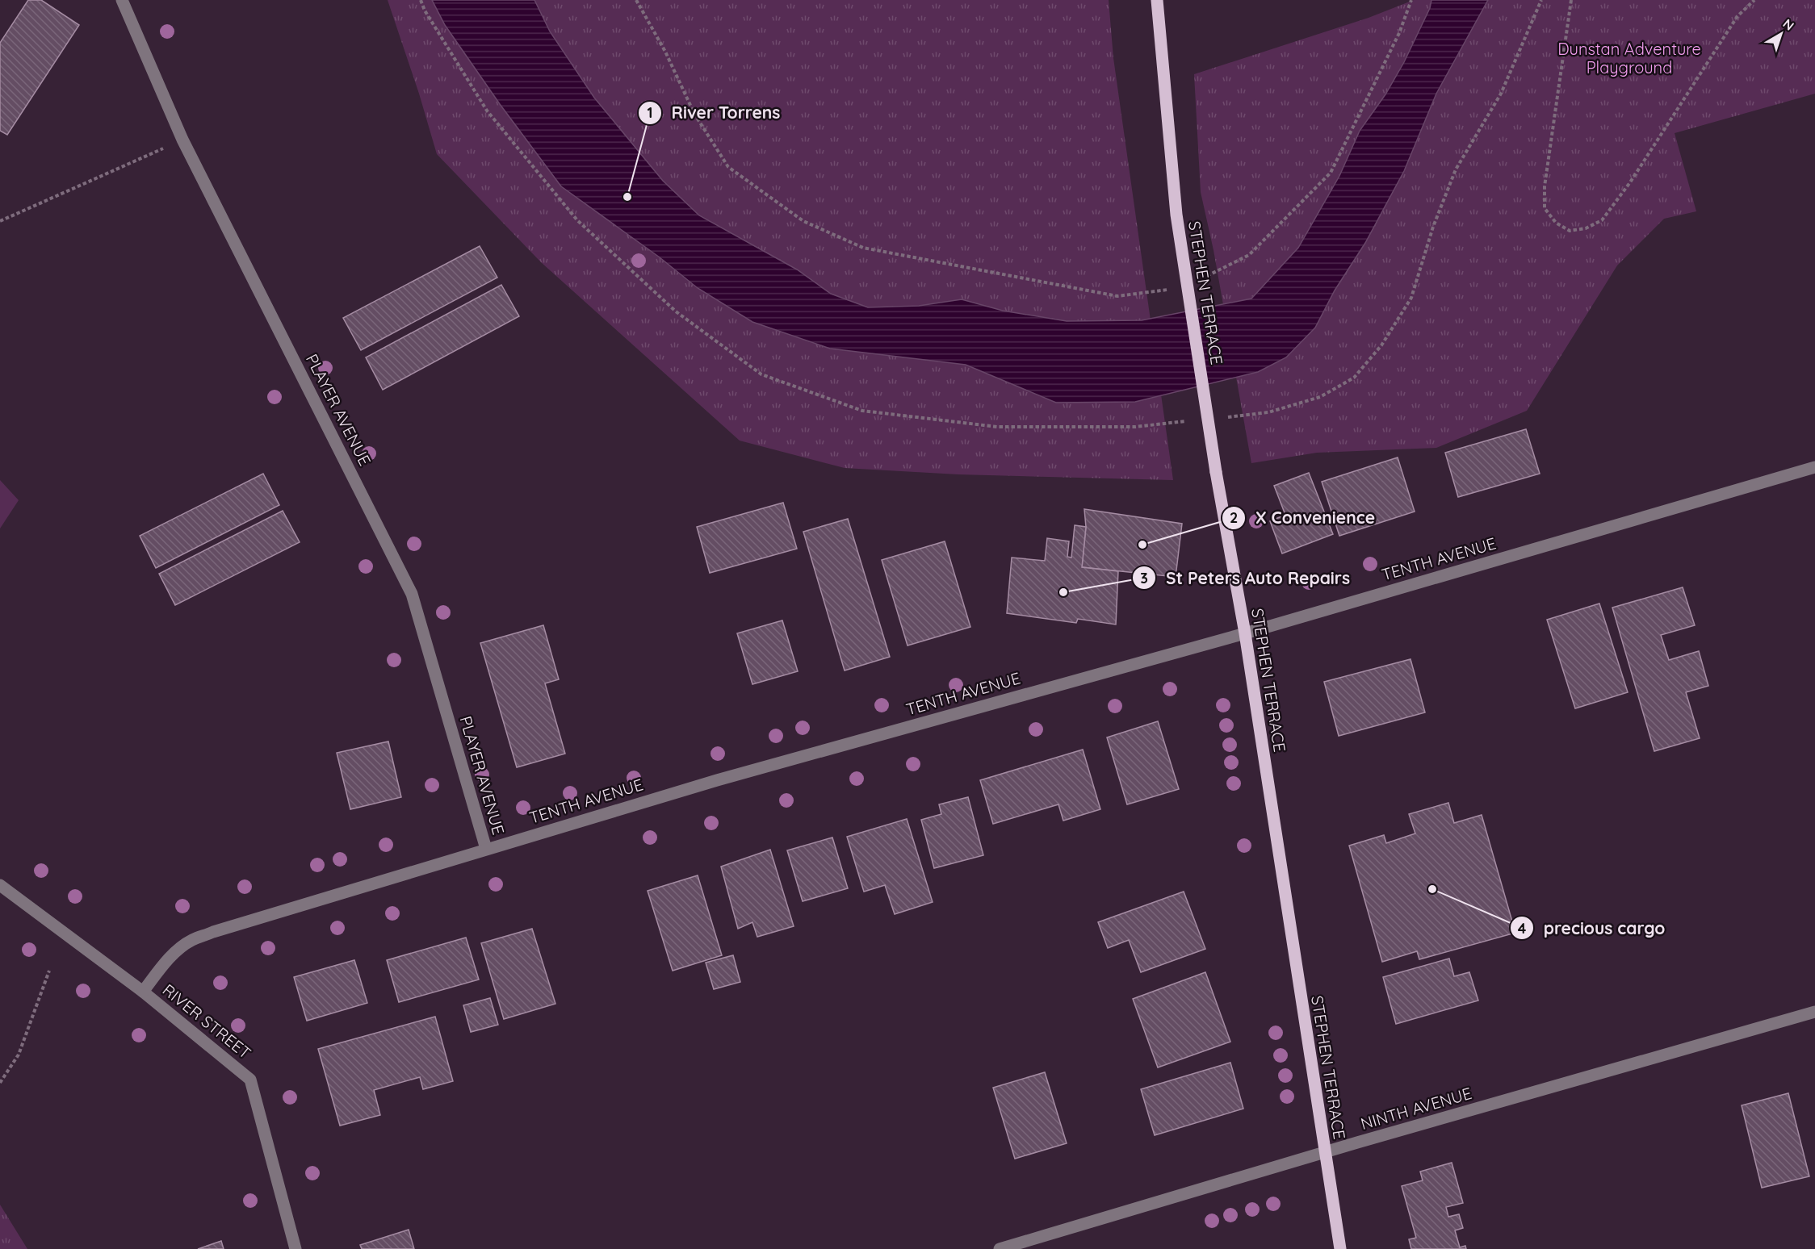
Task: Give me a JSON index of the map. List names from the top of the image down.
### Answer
{
  "streets": {
    "main road": ["STEPHEN TERRACE"],
    "street": [
      "PLAYER AVENUE",
      "TENTH AVENUE",
      "RIVER STREET",
      "NINTH AVENUE"
    ]
  },
  "crossings": [
    ["STEPHEN TERRACE", "TENTH AVENUE"],
    ["STEPHEN TERRACE", "NINTH AVENUE"],
    ["PLAYER AVENUE", "TENTH AVENUE"],
    ["TENTH AVENUE", "RIVER STREET"]
  ],
  "parks": ["Dunstan Adventure Playground"],
  "places": [
    "River Torrens",
    "X Convenience",
    "St Peters Auto Repairs",
    "precious cargo"
  ],
  "north": "top right"
}
